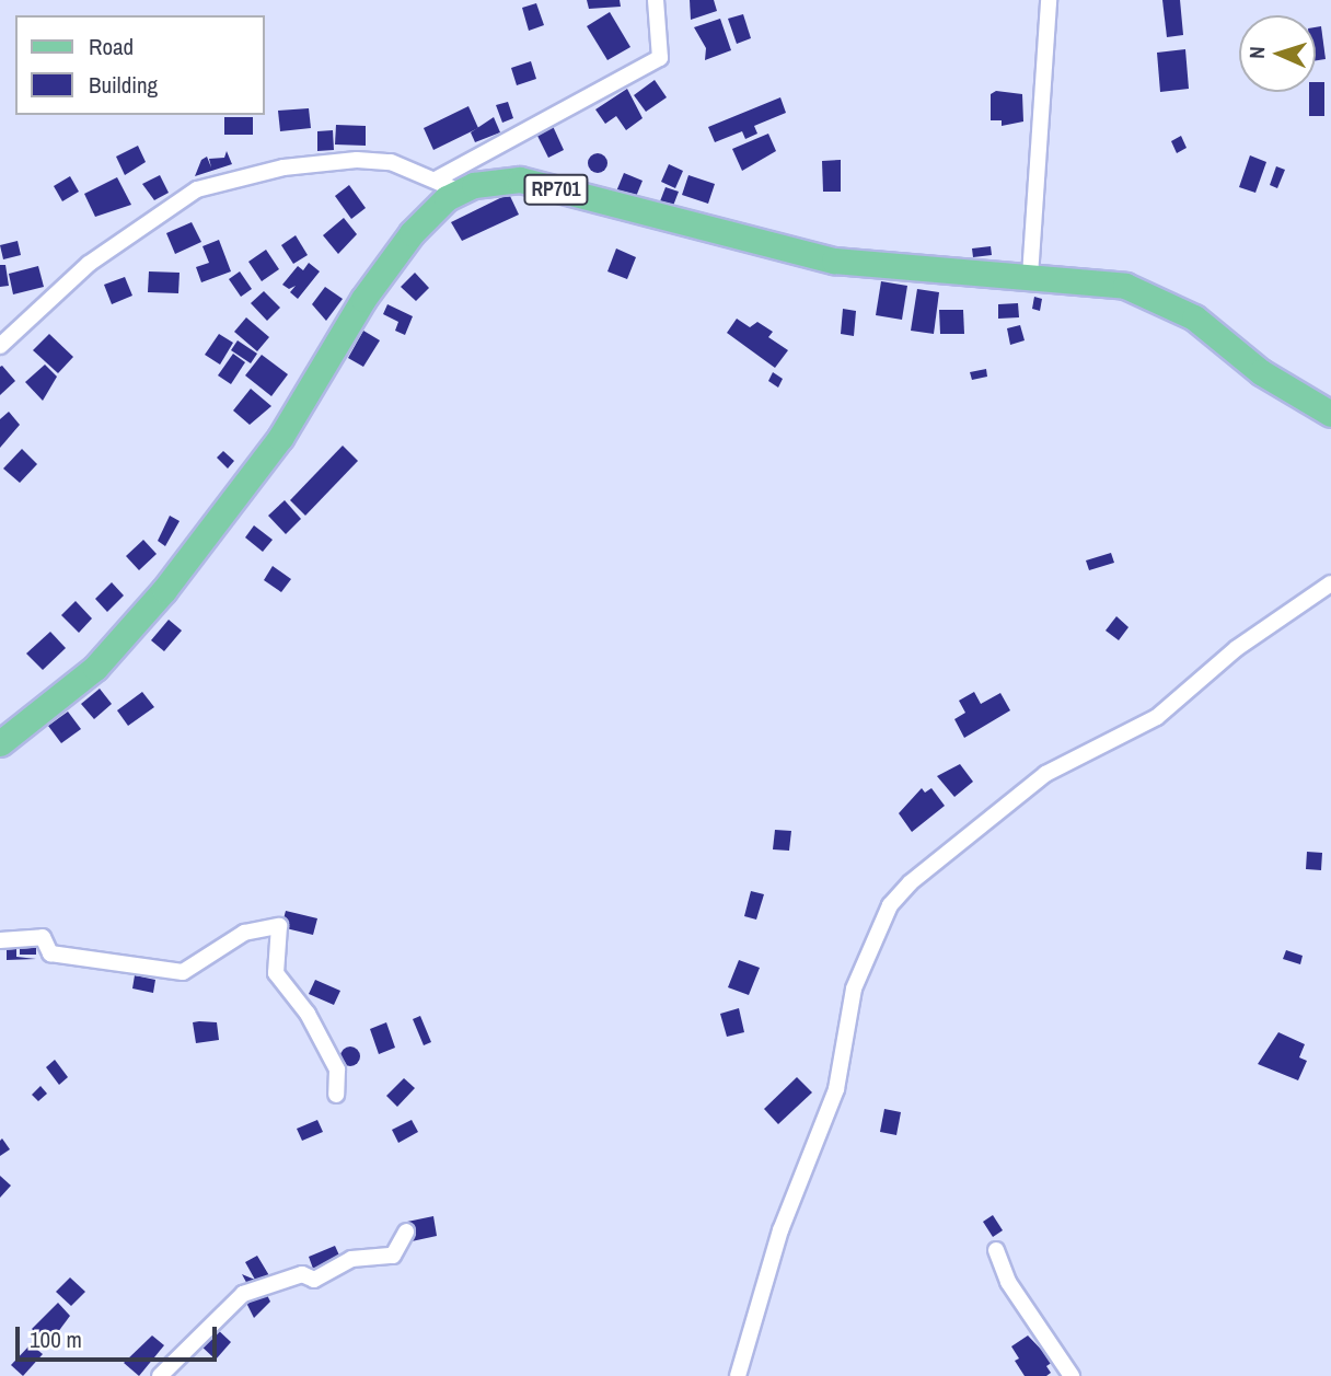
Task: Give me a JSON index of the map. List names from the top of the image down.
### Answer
{
  "streets": {
    "main road": ["RP701"]
  },
  "legend": ["Road", "Building"],
  "scale_bar": "100 m",
  "north": "left"
}
